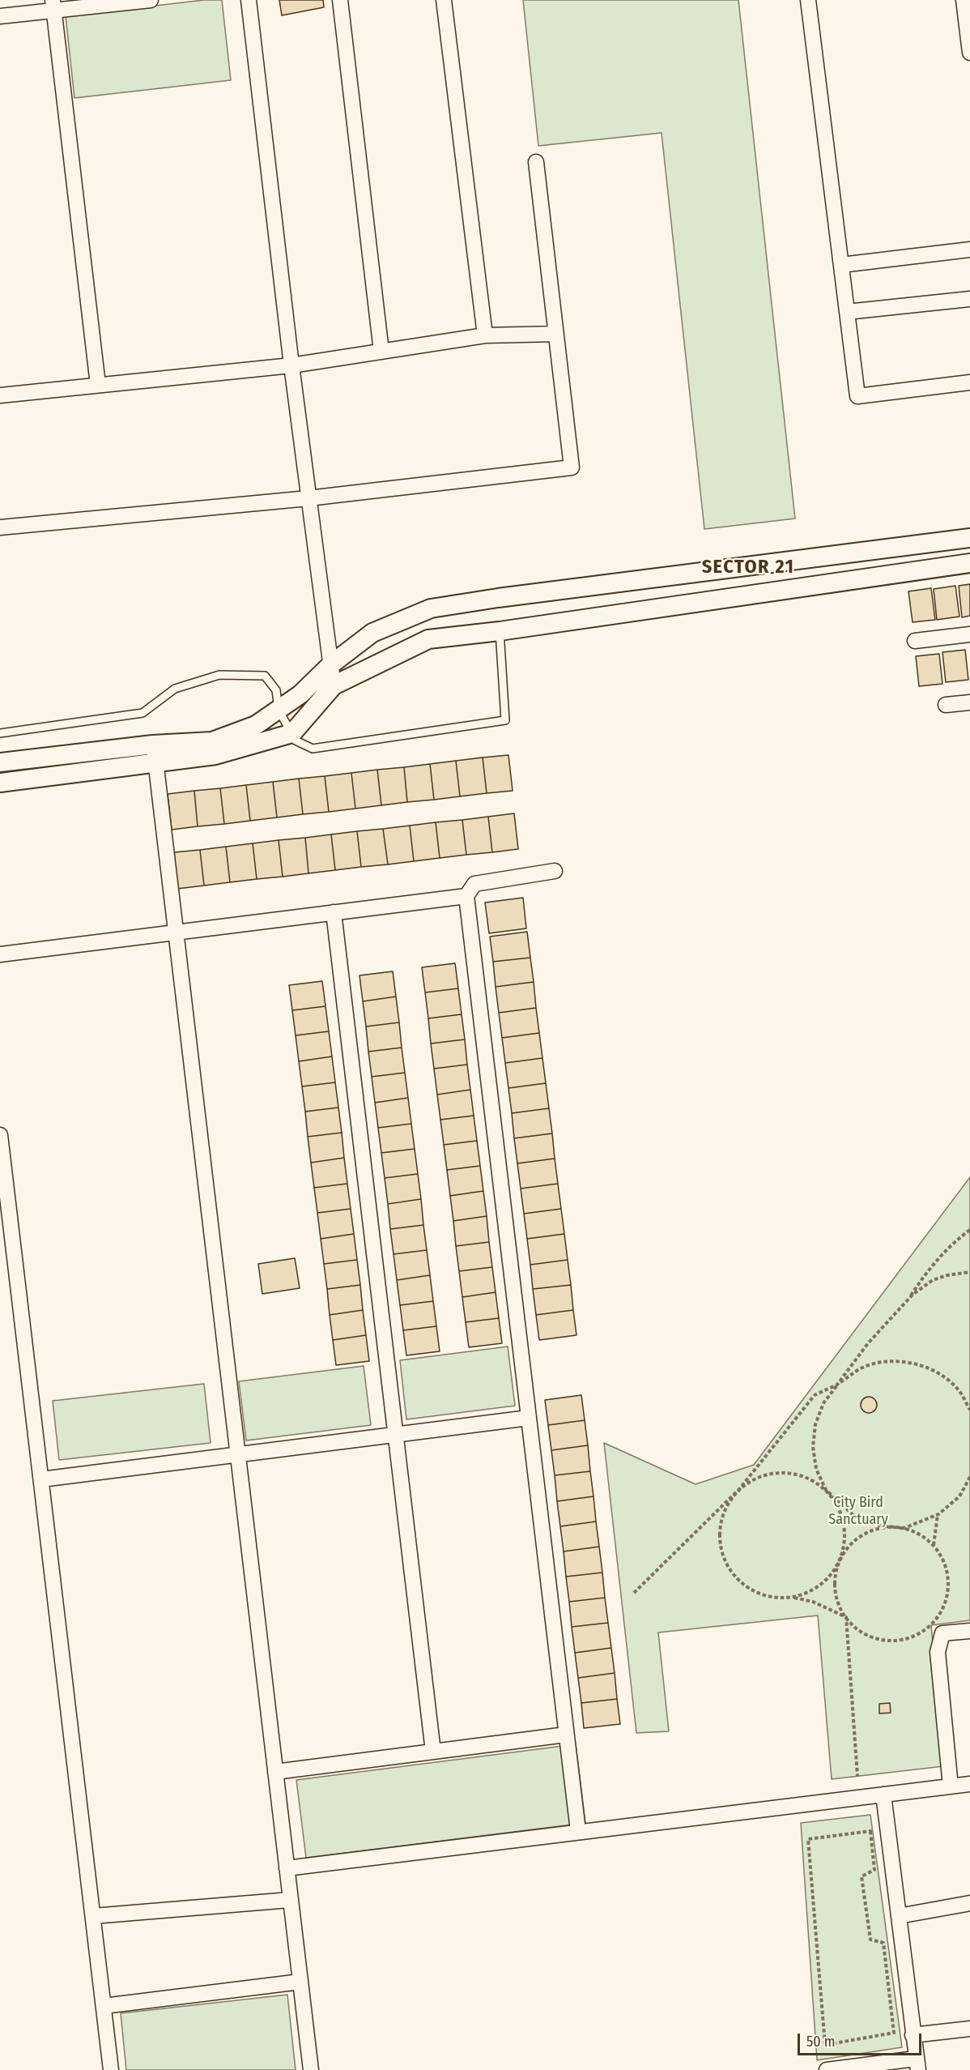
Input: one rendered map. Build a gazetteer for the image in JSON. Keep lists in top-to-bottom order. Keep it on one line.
{"districts":["SECTOR 21"],"parks":["City Bird Sanctuary"],"scale_bar":"50 m"}
